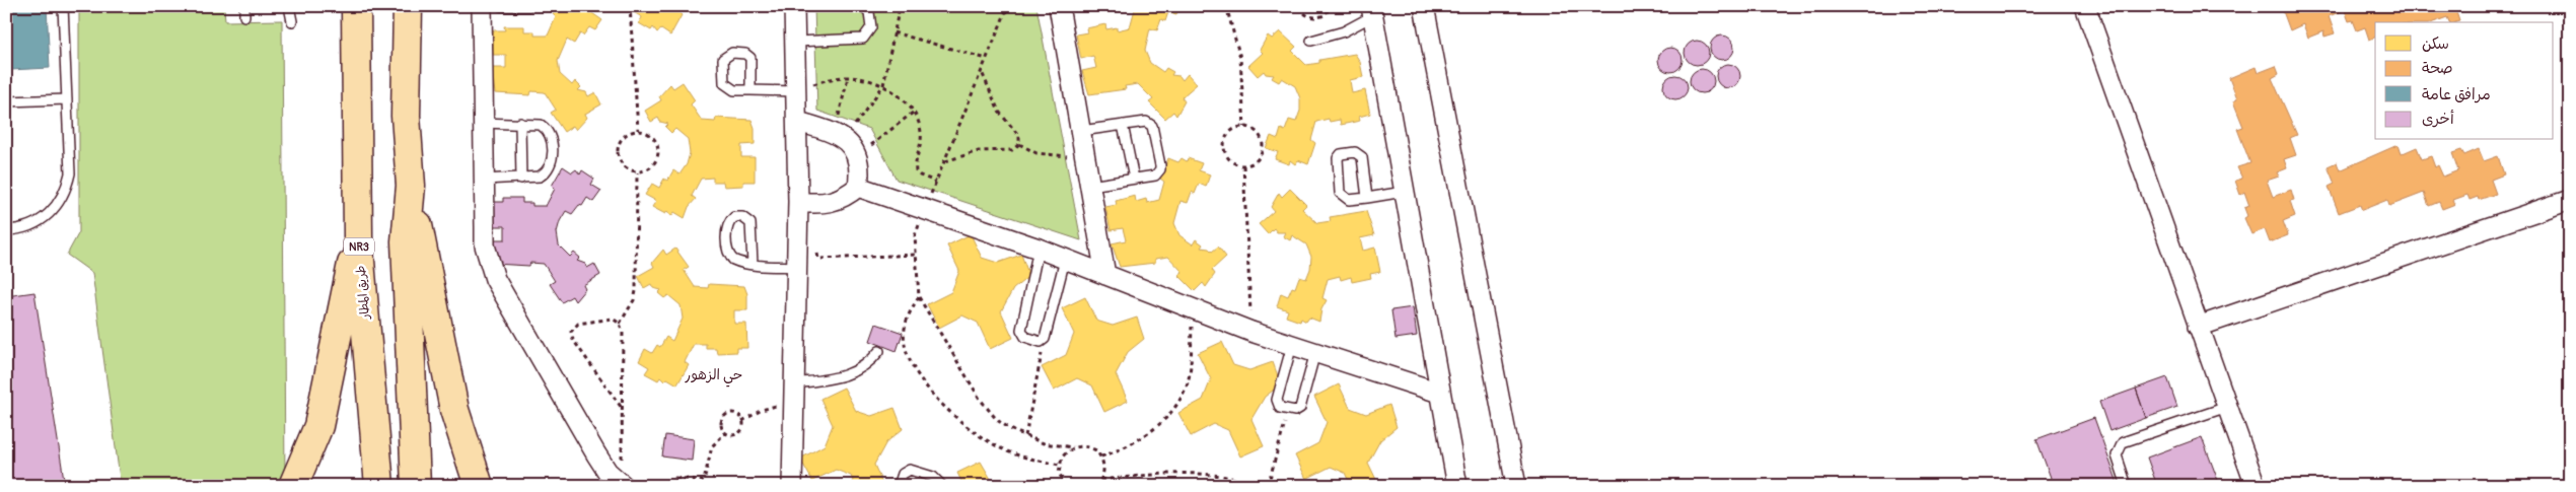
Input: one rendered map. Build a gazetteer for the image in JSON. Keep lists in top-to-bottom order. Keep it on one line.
{"streets":{"highway":["NR3","طريق المطار"]},"districts":["حي الزهور"],"legend":["سكن","صحة","مرافق عامة","أخرى"]}
